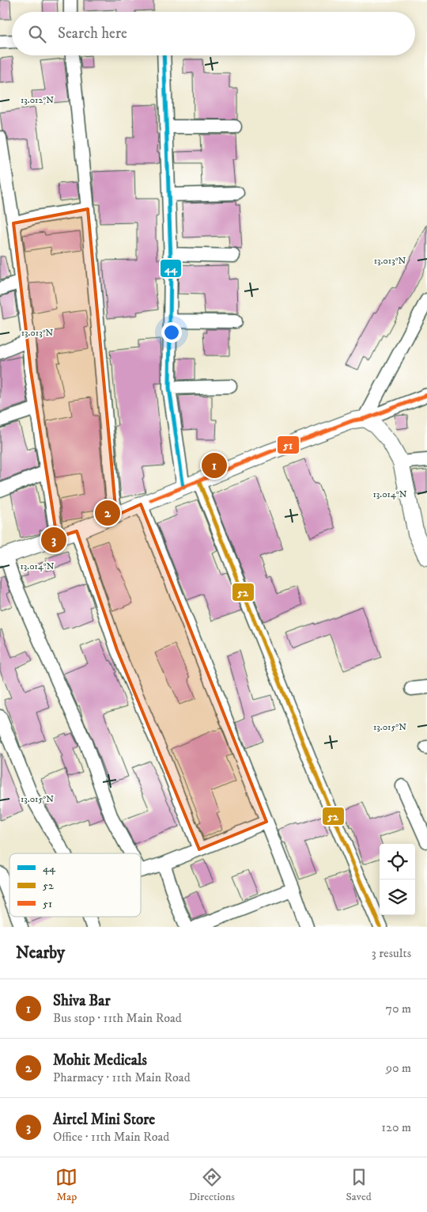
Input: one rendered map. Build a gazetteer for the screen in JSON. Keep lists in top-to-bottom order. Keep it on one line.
{"lines":["transit line 44","transit line 51","transit line 52"],"legend":["44","52","51"],"page":{"search":"Search here","pins":["1","2","3"],"heading":["Nearby","3 results"],"list":[{"mark":"1","name":"Shiva Bar","note":"Bus stop · 11th Main Road","value":"70 m"},{"mark":"2","name":"Mohit Medicals","note":"Pharmacy · 11th Main Road","value":"90 m"},{"mark":"3","name":"Airtel Mini Store","note":"Office · 11th Main Road","value":"120 m"}],"nav":["Map","Directions","Saved"]},"coordinates":["13.012°N","13.013°N","13.014°N","13.015°N"]}
